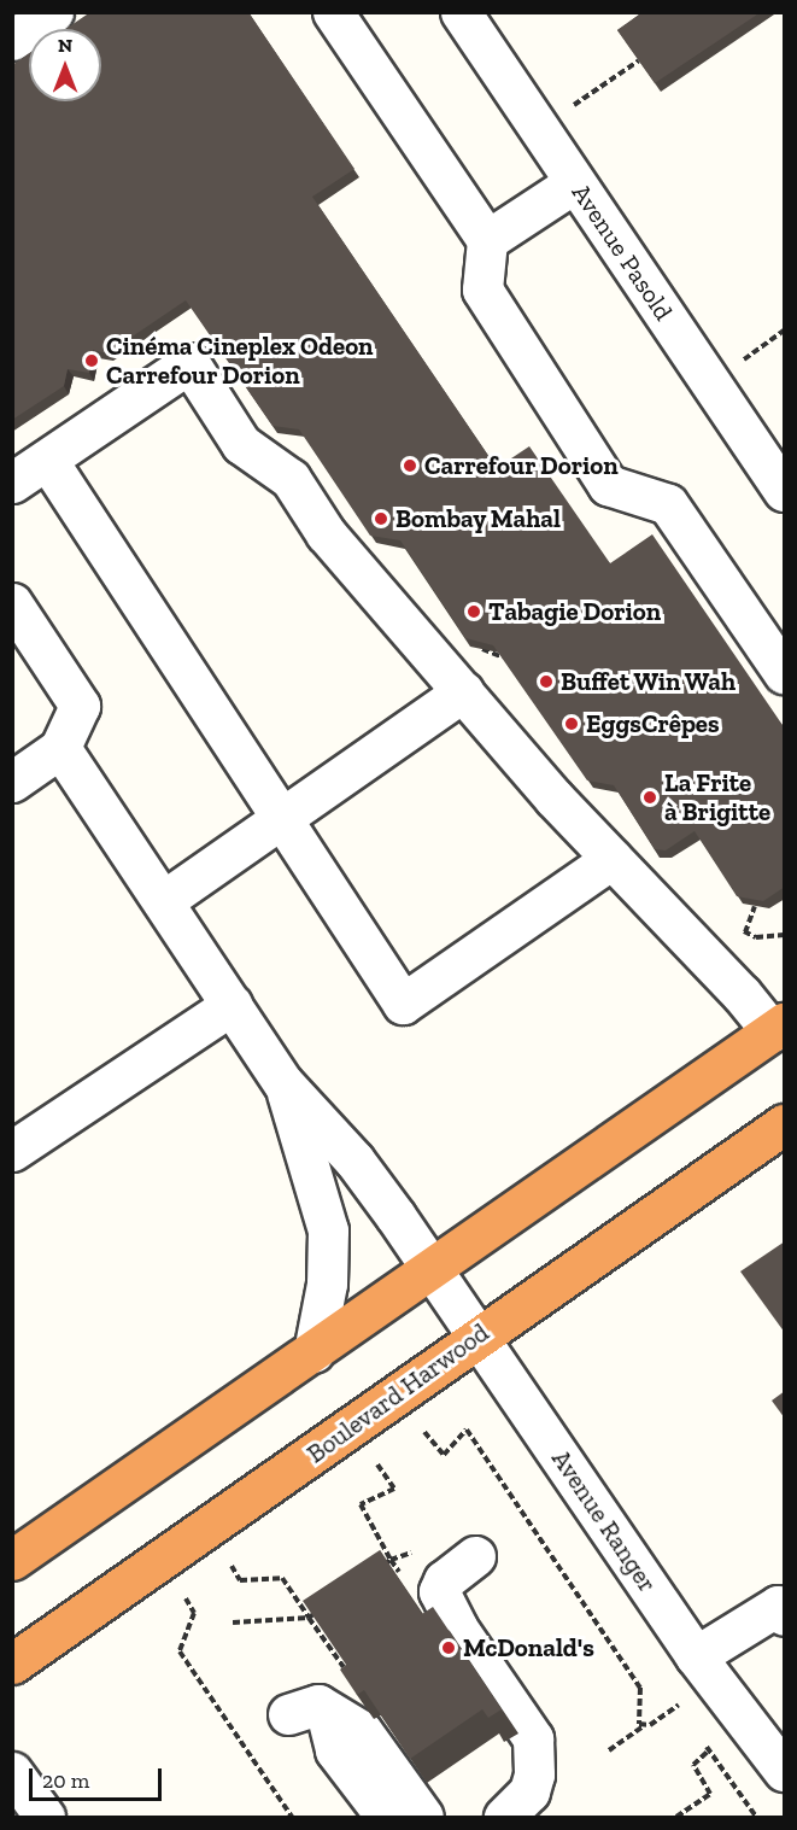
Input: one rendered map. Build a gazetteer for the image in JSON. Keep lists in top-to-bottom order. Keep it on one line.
{"streets":{"highway":["Boulevard Harwood"],"street":["Avenue Pasold","Avenue Ranger"]},"crossings":[["Boulevard Harwood","Avenue Ranger"]],"places":["Cinéma Cineplex Odeon Carrefour Dorion","Carrefour Dorion","Bombay Mahal","Tabagie Dorion","Buffet Win Wah","EggsCrêpes","La Frite à Brigitte","McDonald's"],"scale_bar":"20 m","north":"top"}
